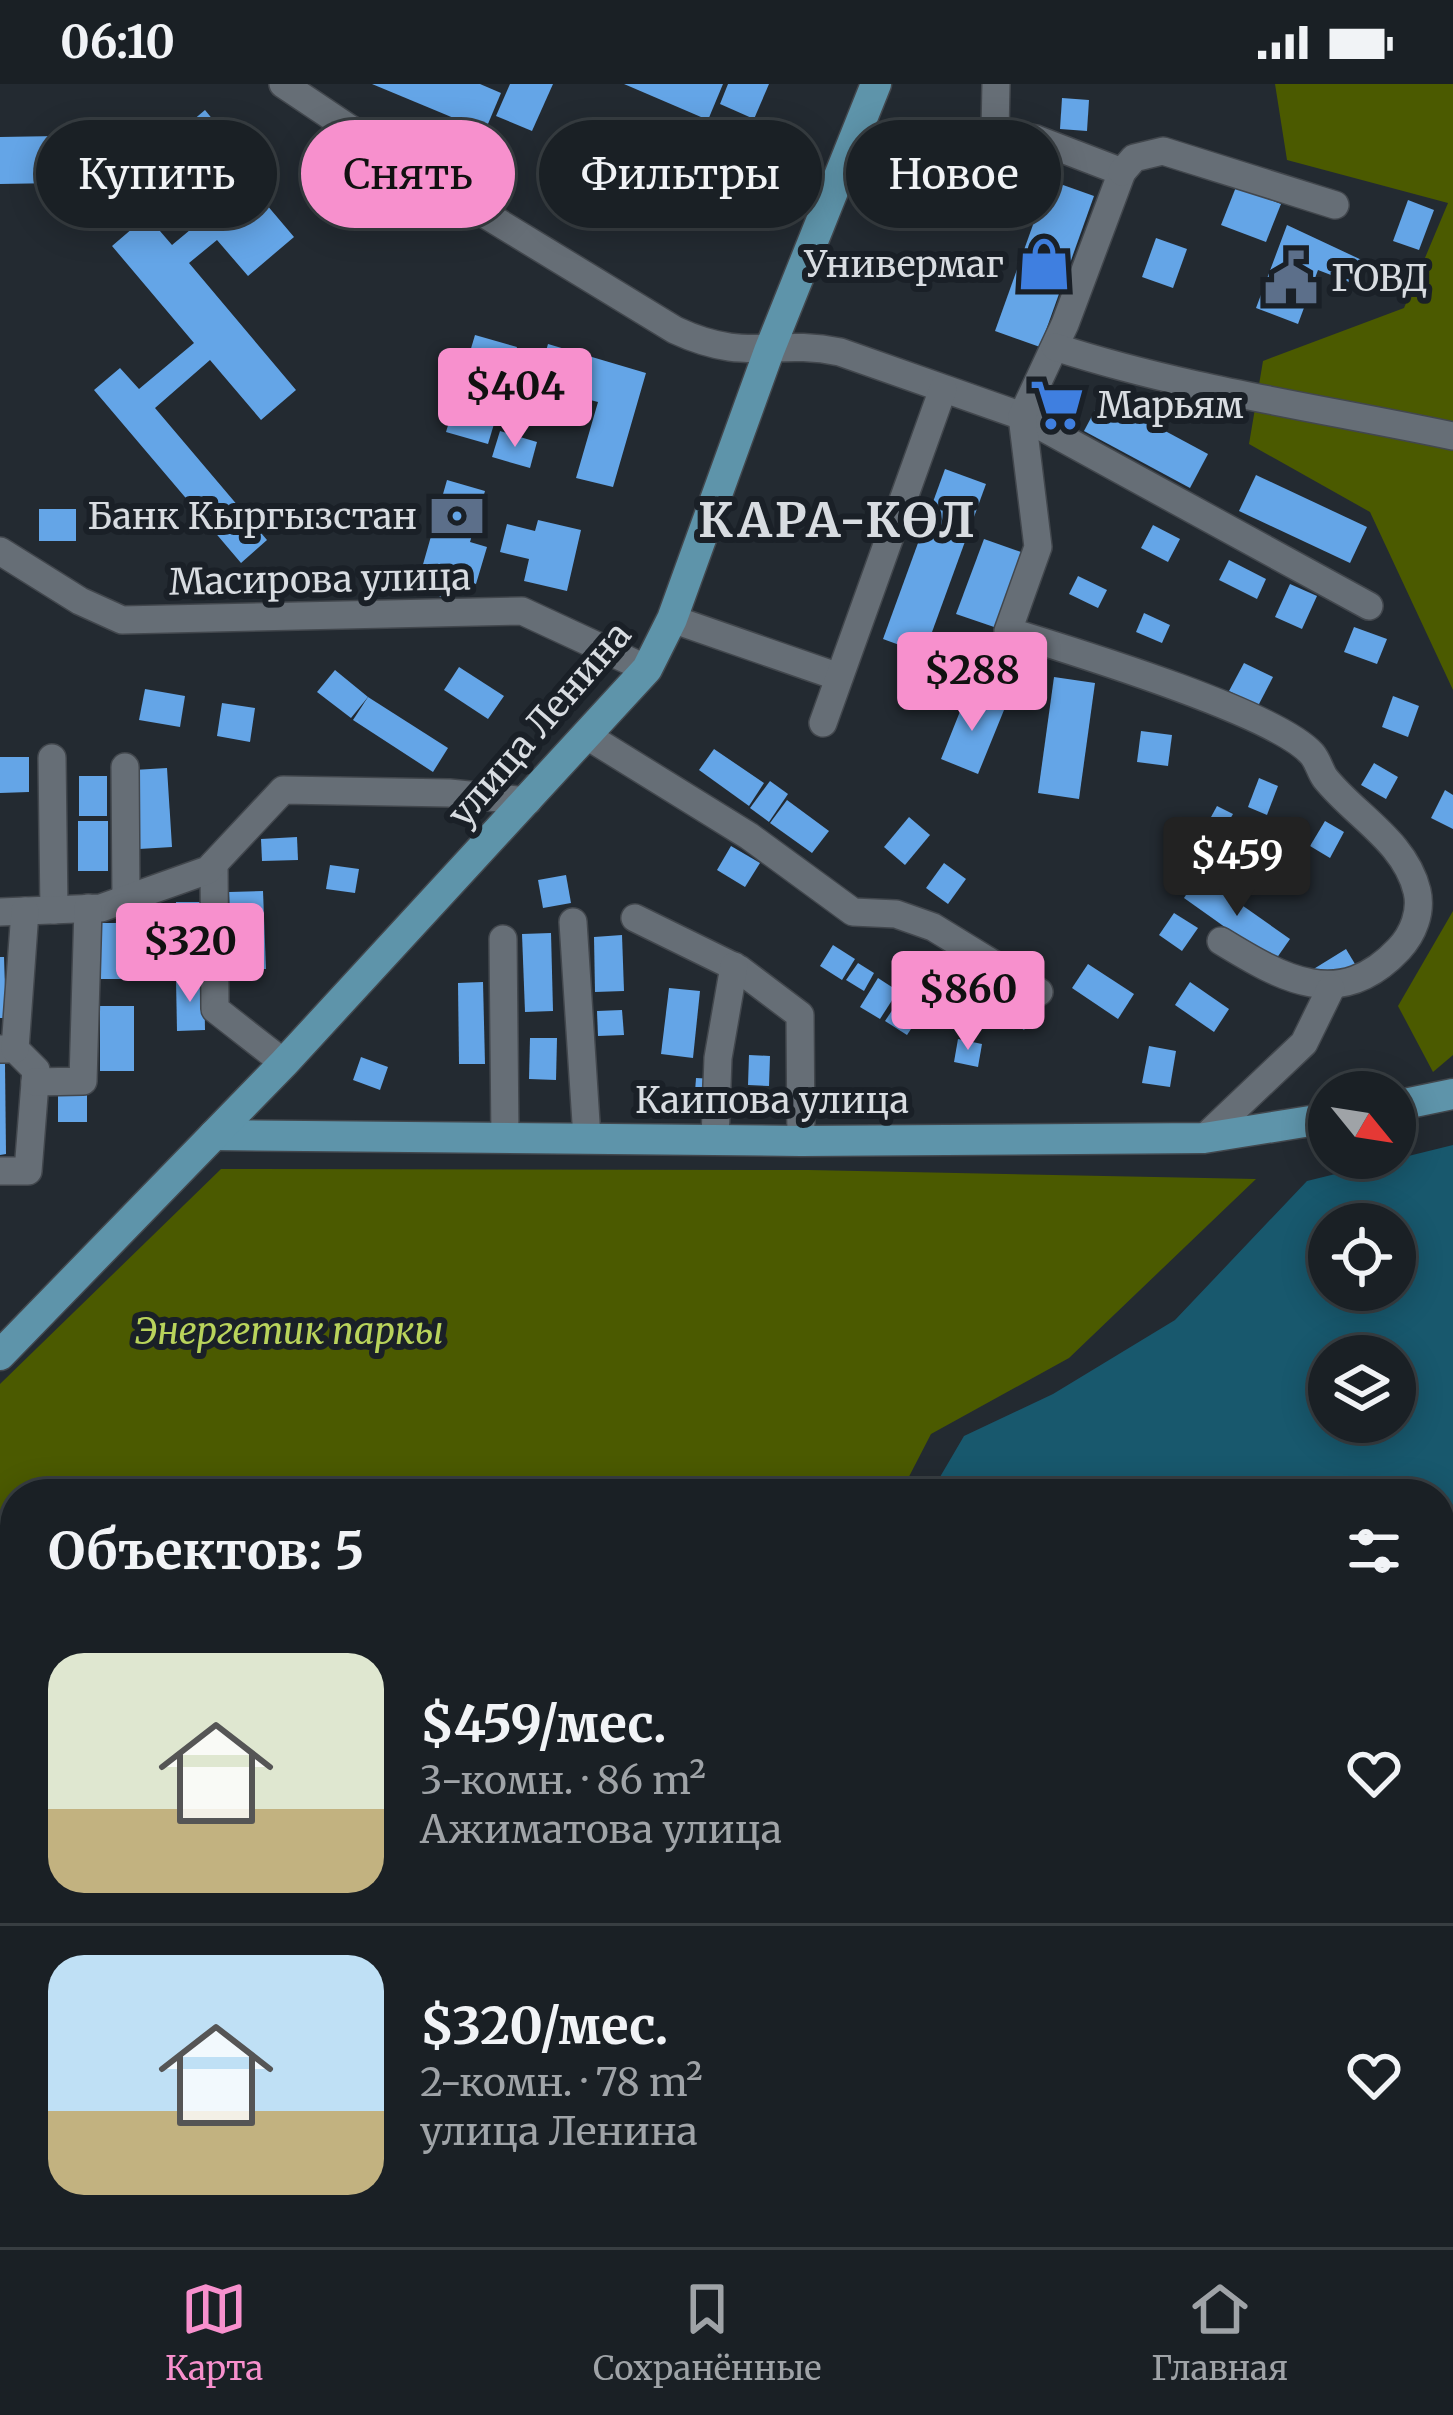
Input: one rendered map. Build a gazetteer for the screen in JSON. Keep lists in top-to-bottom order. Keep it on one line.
{"streets":{"main road":["улица Ленина","Каипова улица"],"street":["Масирова улица"]},"crossings":[["Масирова улица","улица Ленина"],["улица Ленина","Каипова улица"]],"districts":["КАРА-КӨЛ"],"parks":["Энергетик паркы"],"places":{"shop":["Универмаг"],"public building":["ГОВД"],"supermarket":["Марьям"],"bank":["Банк Кыргызстан"]},"north":"bottom right","page":{"status":"06:10","chip":["Купить","Снять","Фильтры","Новое"],"price":["$404","$288","$459","$320","$860"],"heading":"Объектов: 5","list":[{"name":"$459/мес.","note":"3-комн. · 86 m² · Ажиматова улица"},{"name":"$320/мес.","note":"2-комн. · 78 m² · улица Ленина"}],"tabs":["Карта","Сохранённые","Главная"]}}
